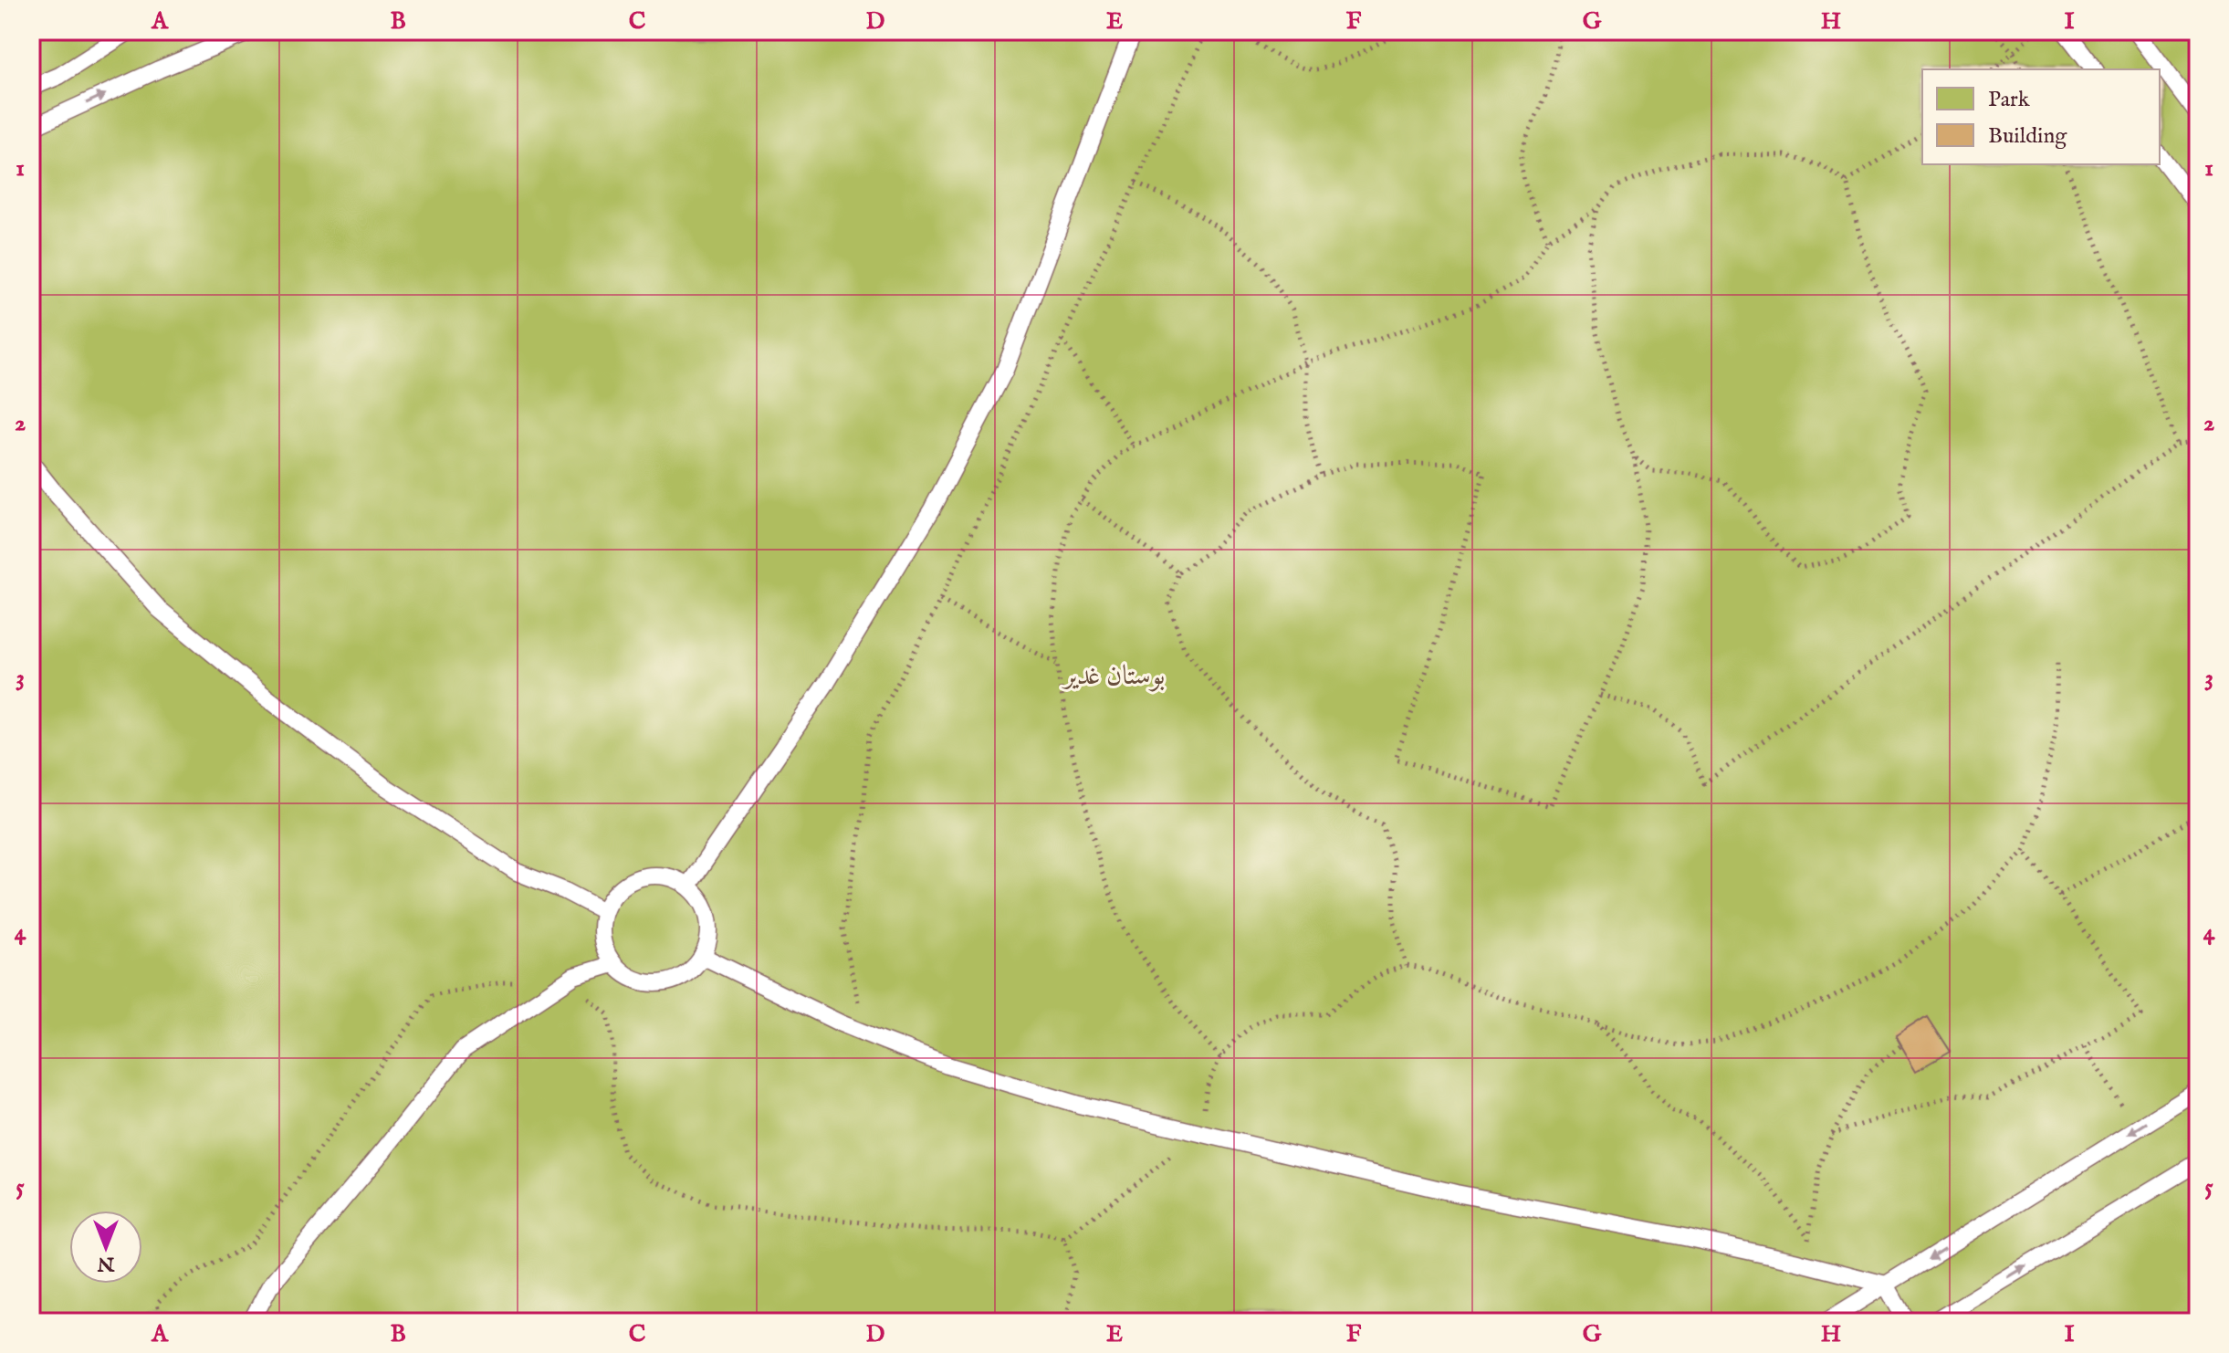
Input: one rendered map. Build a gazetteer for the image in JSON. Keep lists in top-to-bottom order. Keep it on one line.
{"parks":["بوستان غدیر"],"legend":["Park","Building"],"north":"bottom","grid":{"columns":["A","B","C","D","E","F","G","H","I"],"rows":["1","2","3","4","5"]}}
